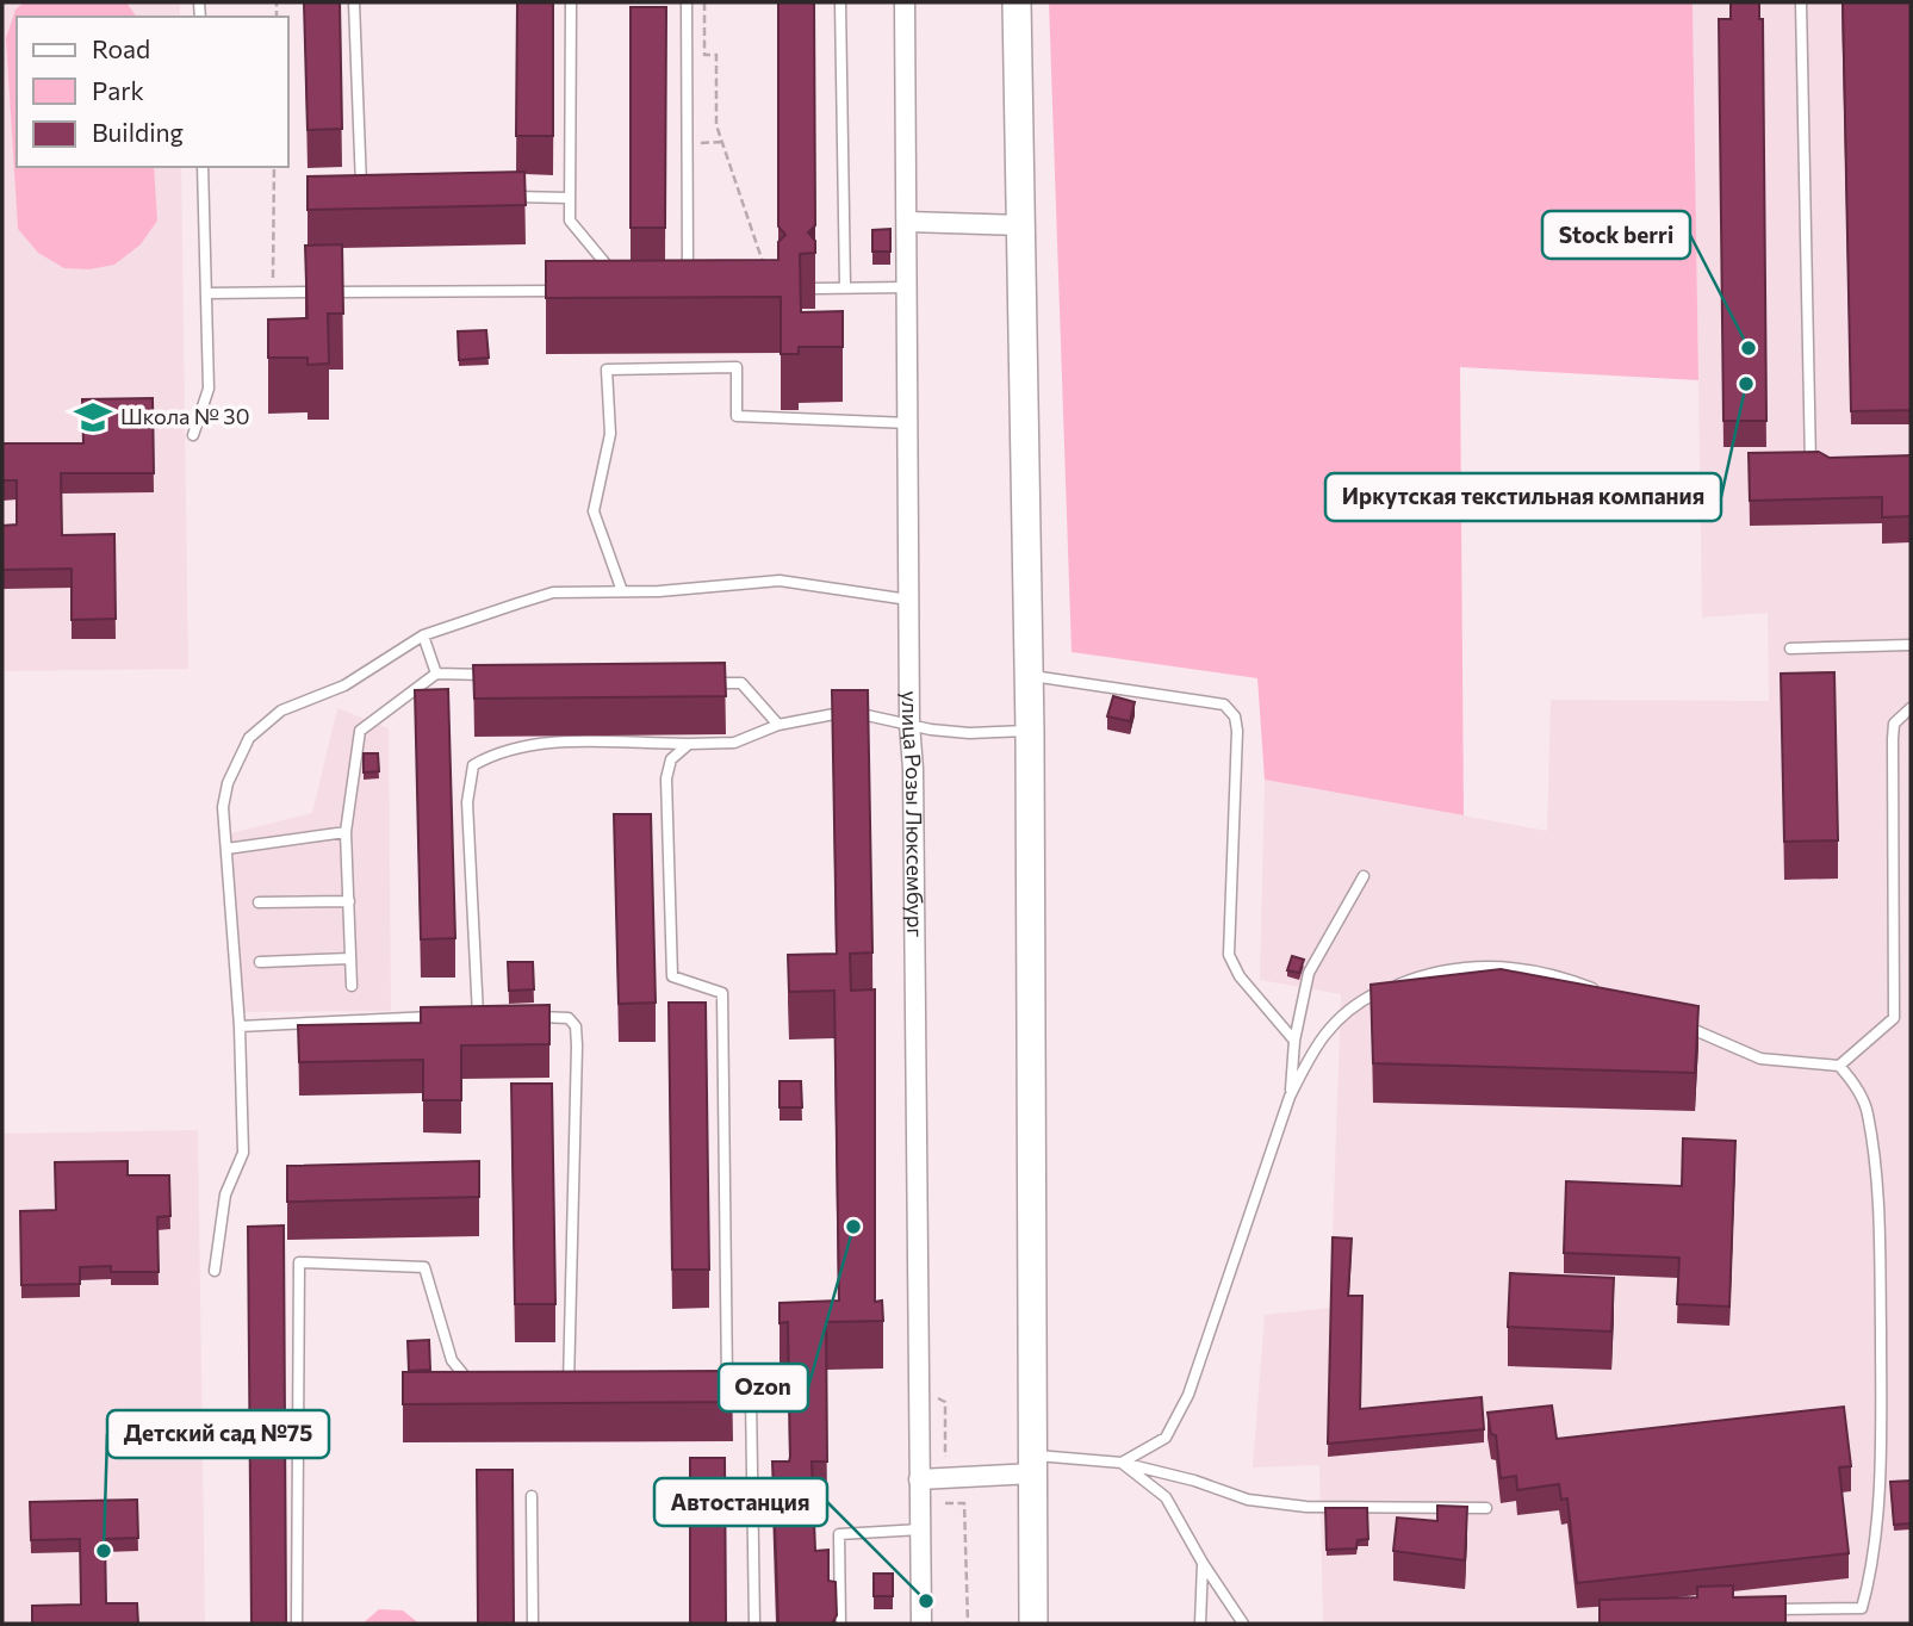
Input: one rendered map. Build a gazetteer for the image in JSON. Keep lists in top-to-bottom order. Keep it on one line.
{"streets":{"street":["улица Розы Люксембург"]},"places":{"other":["Stock berri","Иркутская текстильная компания","Ozon","Детский сад №75","Автостанция"],"school or university":["Школа № 30"]},"legend":["Road","Park","Building"]}
